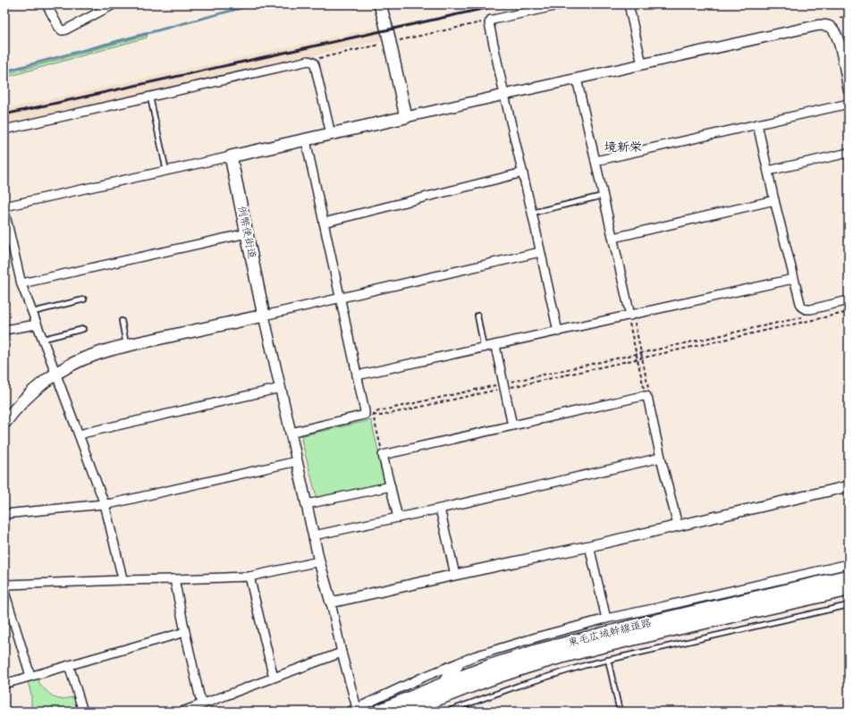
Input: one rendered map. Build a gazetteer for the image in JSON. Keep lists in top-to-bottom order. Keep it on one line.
{"streets":{"highway":["東毛広域幹線道路"],"main road":["例幣使街道"]},"districts":["境新栄"]}
